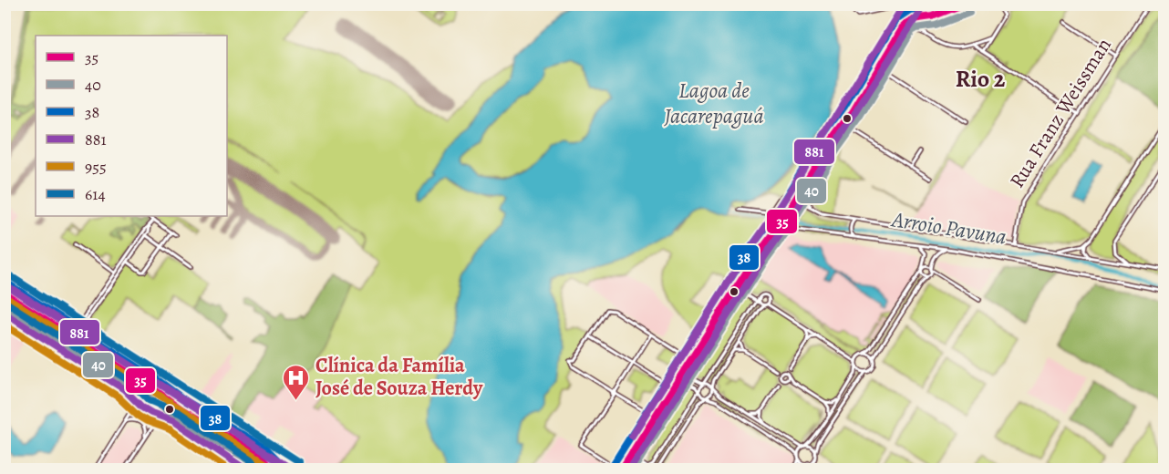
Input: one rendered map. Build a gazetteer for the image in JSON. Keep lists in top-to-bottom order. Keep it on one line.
{"streets":{"street":["Rua Franz Weissman"]},"districts":["Rio 2"],"water":["Lagoa de Jacarepaguá","Arroio Pavuna"],"places":{"hospital":["Clínica da Família José de Souza Herdy"]},"lines":["transit line 35","transit line 38","transit line 881","transit line 40","transit line 614","transit line 955"],"legend":["35","40","38","881","955","614"]}
